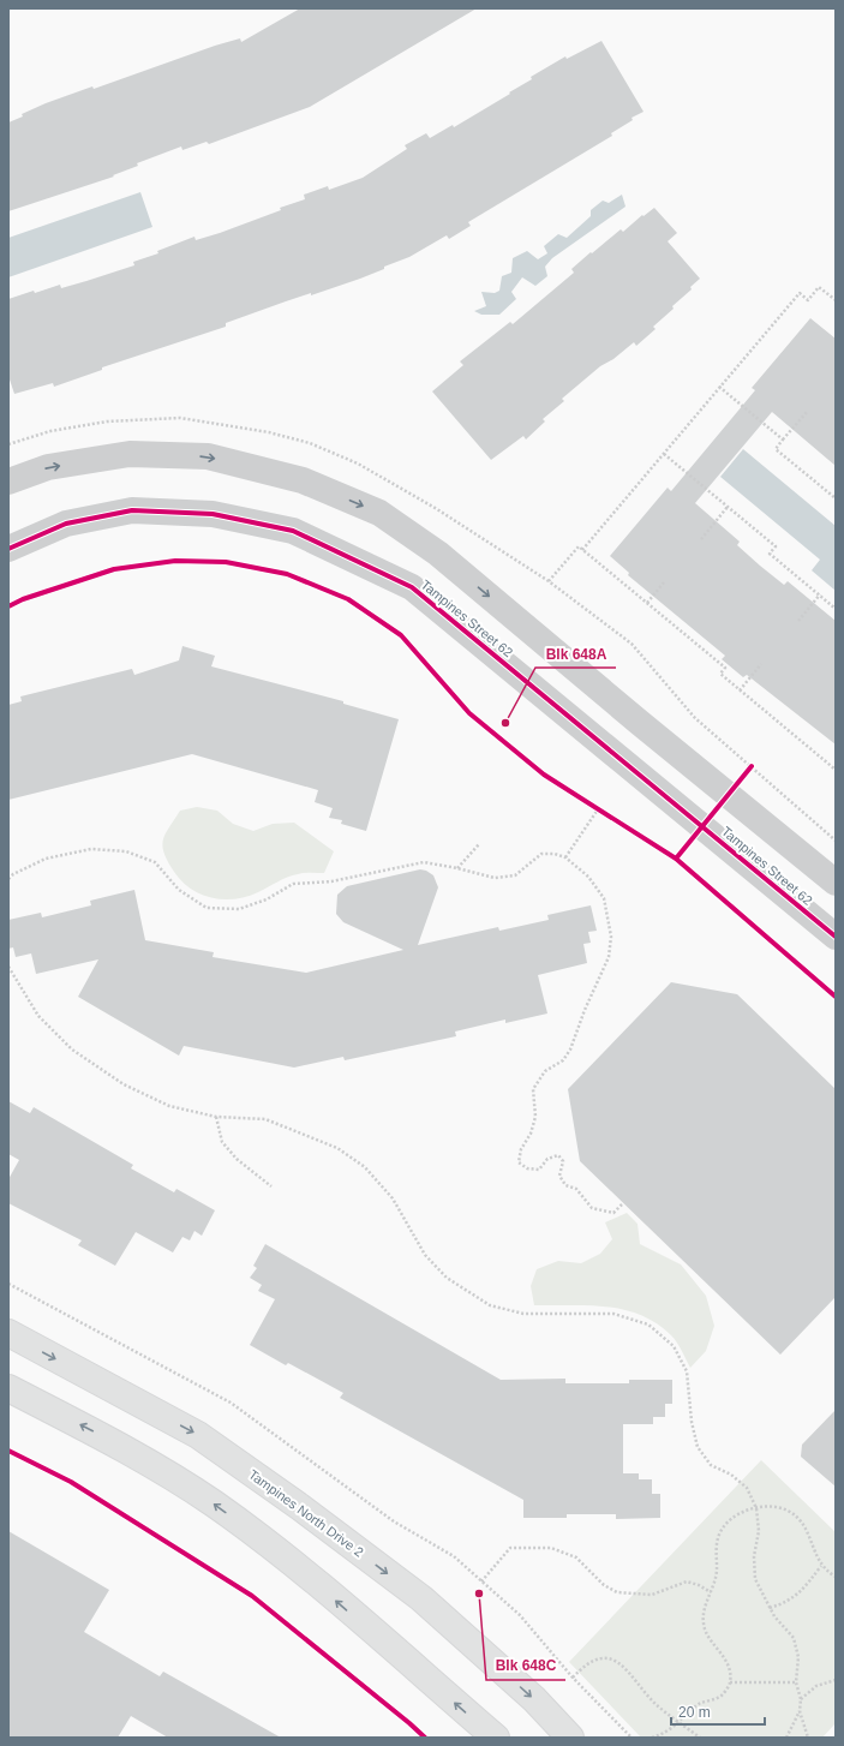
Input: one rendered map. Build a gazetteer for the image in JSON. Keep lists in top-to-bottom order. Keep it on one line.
{"streets":{"street":["Tampines Street 62","Tampines North Drive 2"]},"places":["Blk 648A","Blk 648C"],"scale_bar":"20 m"}
